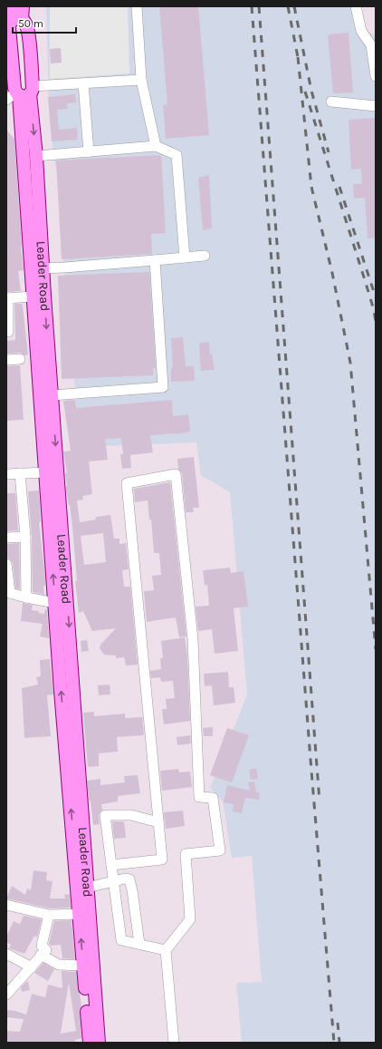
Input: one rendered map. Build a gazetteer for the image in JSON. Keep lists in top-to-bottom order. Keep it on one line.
{"streets":{"main road":["Leader Road"]},"scale_bar":"50 m"}
